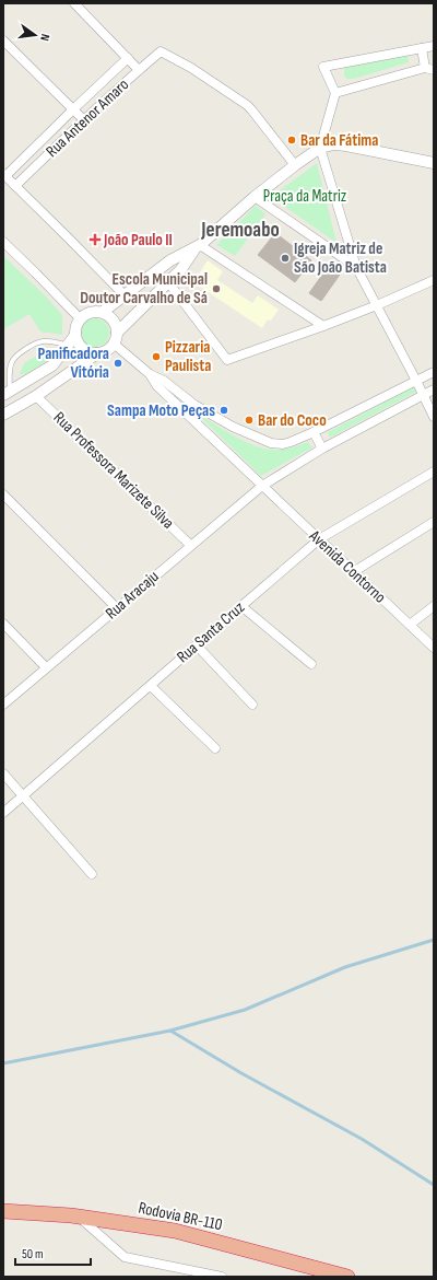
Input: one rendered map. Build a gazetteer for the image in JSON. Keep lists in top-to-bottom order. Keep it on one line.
{"streets":{"highway":["Rodovia BR-110"],"street":["Rua Antenor Amaro","Rua Professora Marizete Silva","Avenida Contorno","Rua Aracaju","Rua Santa Cruz"]},"crossings":[["Rua Professora Marizete Silva","Rua Aracaju"],["Avenida Contorno","Rua Aracaju"],["Avenida Contorno","Rua Santa Cruz"]],"districts":["Jeremoabo"],"parks":["Praça da Matriz"],"places":{"other":["Bar da Fátima","Igreja Matriz de São João Batista","Escola Municipal Doutor Carvalho de Sá","Pizzaria Paulista","Panificadora Vitória","Sampa Moto Peças","Bar do Coco"],"health":["João Paulo II"]},"scale_bar":"50 m","north":"right"}
